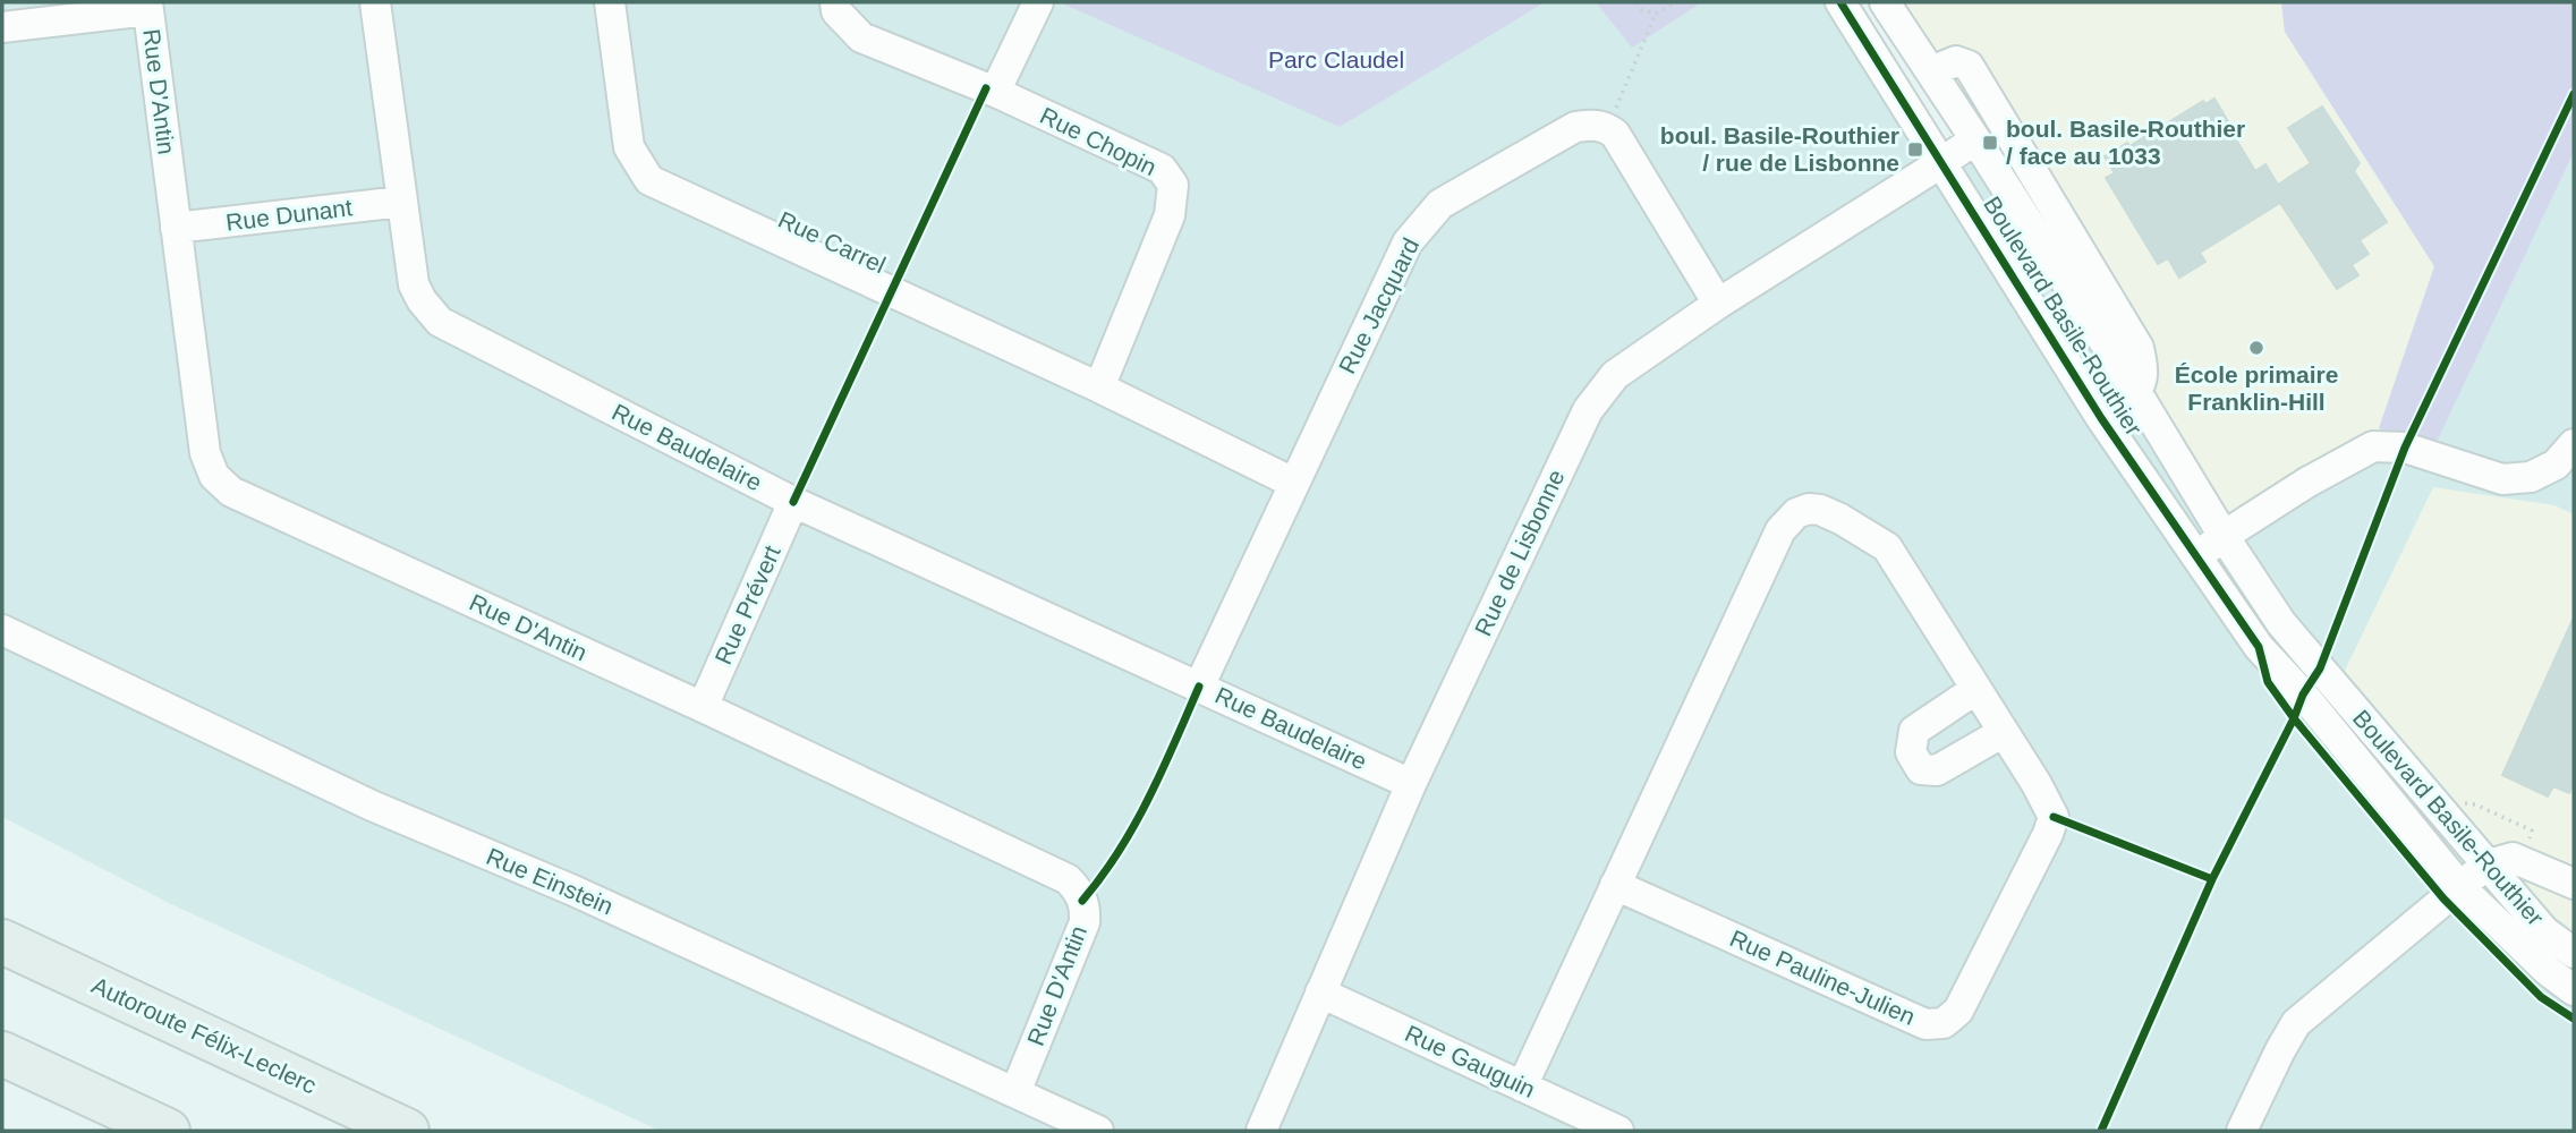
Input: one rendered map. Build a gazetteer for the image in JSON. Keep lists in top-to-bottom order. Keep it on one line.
{"streets":{"highway":["Autoroute Félix-Leclerc"],"street":["Rue D'Antin","Rue Chopin","Rue Dunant","Rue Carrel","Rue Jacquard","Boulevard Basile-Routhier","Rue Baudelaire","Rue de Lisbonne","Rue Prévert","Rue Einstein","Rue Pauline-Julien","Rue Gauguin"]},"crossings":[["Rue D'Antin","Rue Dunant"],["Rue D'Antin","Rue Prévert"],["Rue D'Antin","Rue Einstein"],["Rue Chopin","Rue Carrel"],["Rue Dunant","Rue Baudelaire"],["Rue Carrel","Rue Jacquard"],["Rue Jacquard","Rue Baudelaire"],["Boulevard Basile-Routhier","Rue de Lisbonne"],["Rue Baudelaire","Rue de Lisbonne"],["Rue Baudelaire","Rue Prévert"],["Rue de Lisbonne","Rue Gauguin"],["Rue Pauline-Julien","Rue Gauguin"]],"parks":["Parc Claudel"],"places":{"transit":["boul. Basile-Routhier / face au 1033","boul. Basile-Routhier / rue de Lisbonne"],"other":["École primaire Franklin-Hill"]}}
